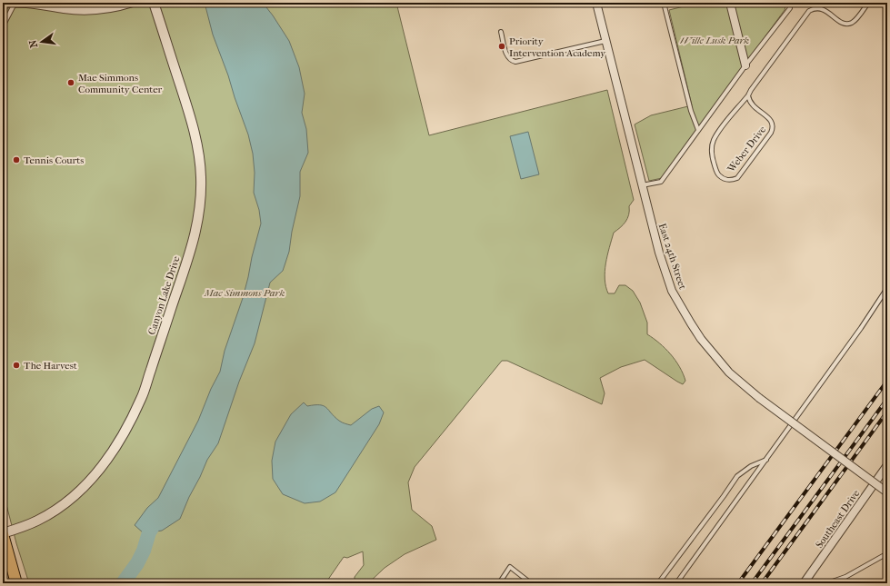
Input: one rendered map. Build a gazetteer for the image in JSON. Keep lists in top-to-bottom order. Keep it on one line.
{"streets":{"street":["East 24th Street","Canyon Lake Drive","Southeast Drive"],"lane":["Weber Drive"]},"parks":["Wille Lusk Park","Mae Simmons Park"],"places":["Priority Intervention Academy","Mae Simmons Community Center","Tennis Courts","The Harvest"],"north":"left"}
